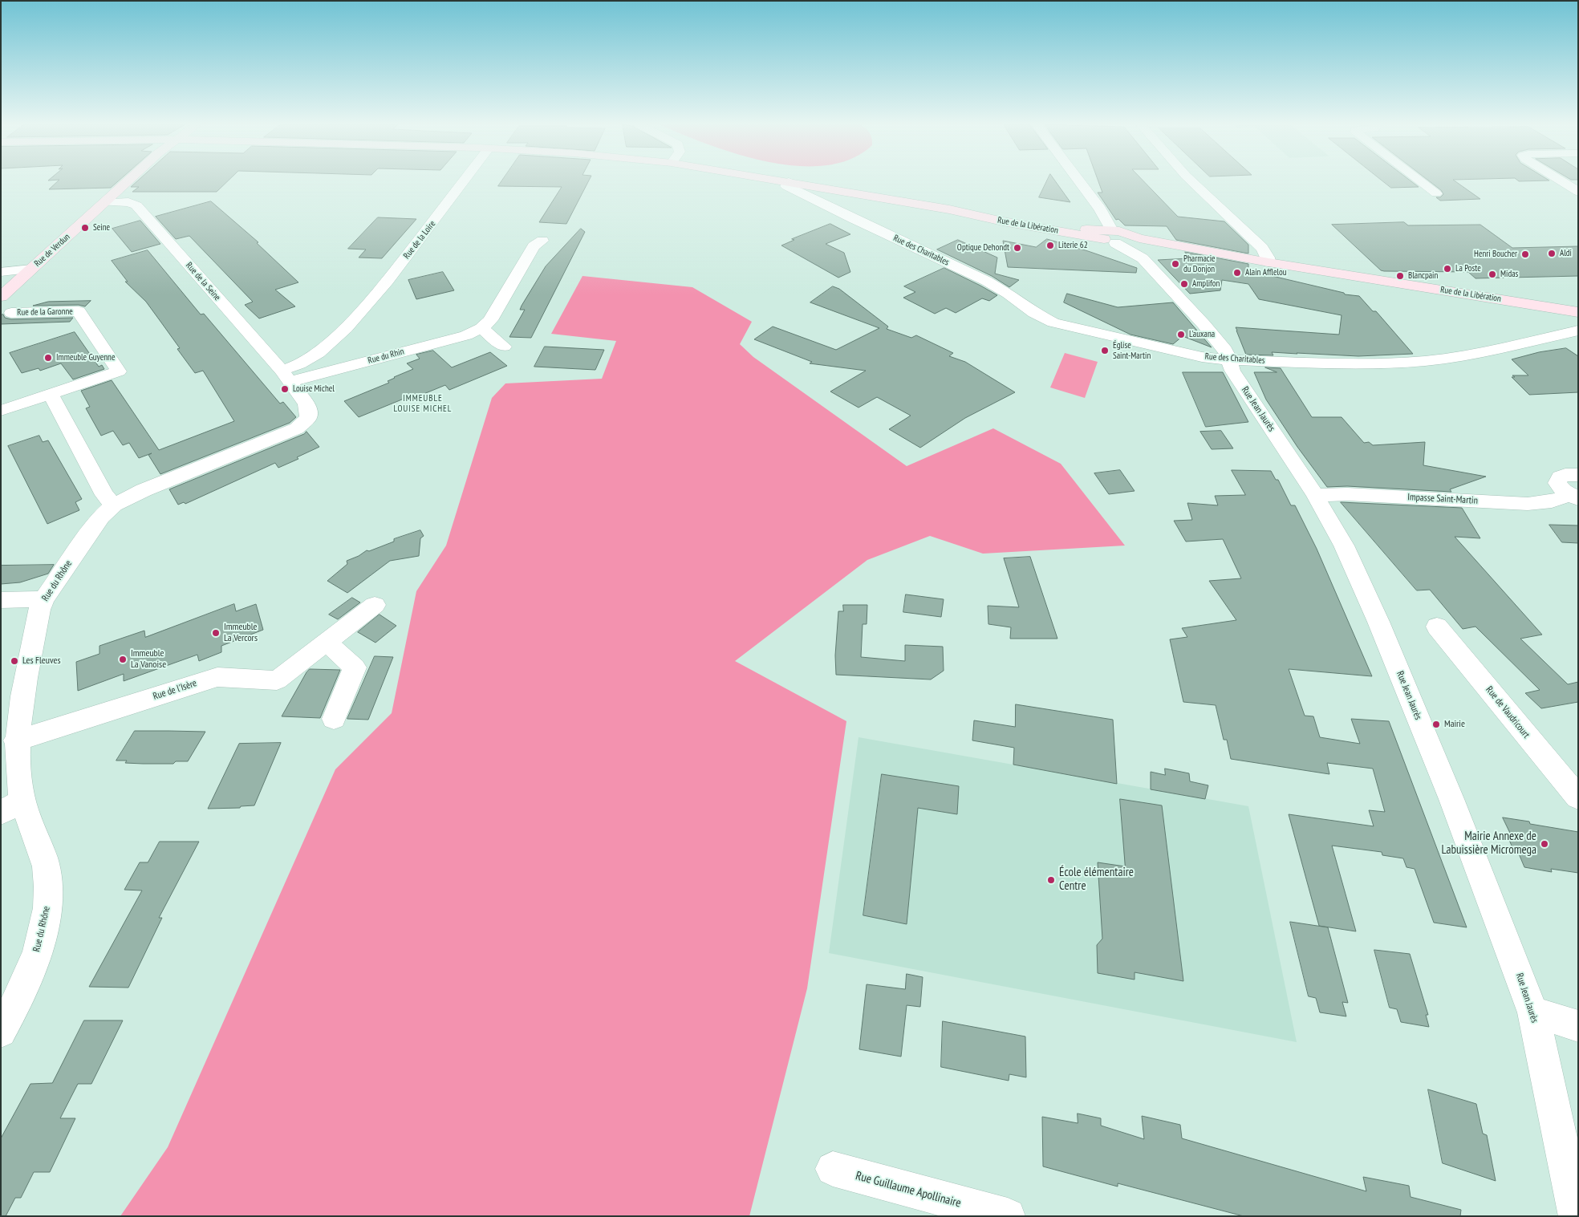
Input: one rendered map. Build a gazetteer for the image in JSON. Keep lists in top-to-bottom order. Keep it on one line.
{"streets":{"main road":["Rue de la Libération","Rue de Verdun"],"street":["Rue de la Loire","Rue des Charitables","Rue de la Seine","Rue de la Garonne","Rue du Rhin","Rue Jean Jaurès","Impasse Saint-Martin","Rue du Rhône","Rue de l'Isère","Rue de Vaudricourt","Rue Guillaume Apollinaire"]},"crossings":[["Rue de la Libération","Rue des Charitables"],["Rue de la Libération","Rue Jean Jaurès"],["Rue de la Loire","Rue de la Seine"],["Rue de la Loire","Rue du Rhin"],["Rue de la Loire","Rue du Rhône"],["Rue de Verdun","Rue de la Seine"],["Rue des Charitables","Rue Jean Jaurès"],["Rue de la Seine","Rue du Rhin"],["Rue de la Seine","Rue du Rhône"],["Rue du Rhin","Rue du Rhône"],["Rue Jean Jaurès","Impasse Saint-Martin"],["Rue du Rhône","Rue de l'Isère"]],"districts":["IMMEUBLE LOUISE MICHEL"],"places":["Seine","Literie 62","Optique Dehondt","Aldi","Henri Boucher","Pharmacie du Donjon","La Poste","Alain Afflelou","Midas","Blancpain","Amplifon","L'auxana","Église Saint-Martin","Immeuble Guyenne","Louise Michel","Immeuble La Vercors","Immeuble La Vanoise","Les Fleuves","Mairie","Mairie Annexe de Labuissière Micromega","École élémentaire Centre"]}
